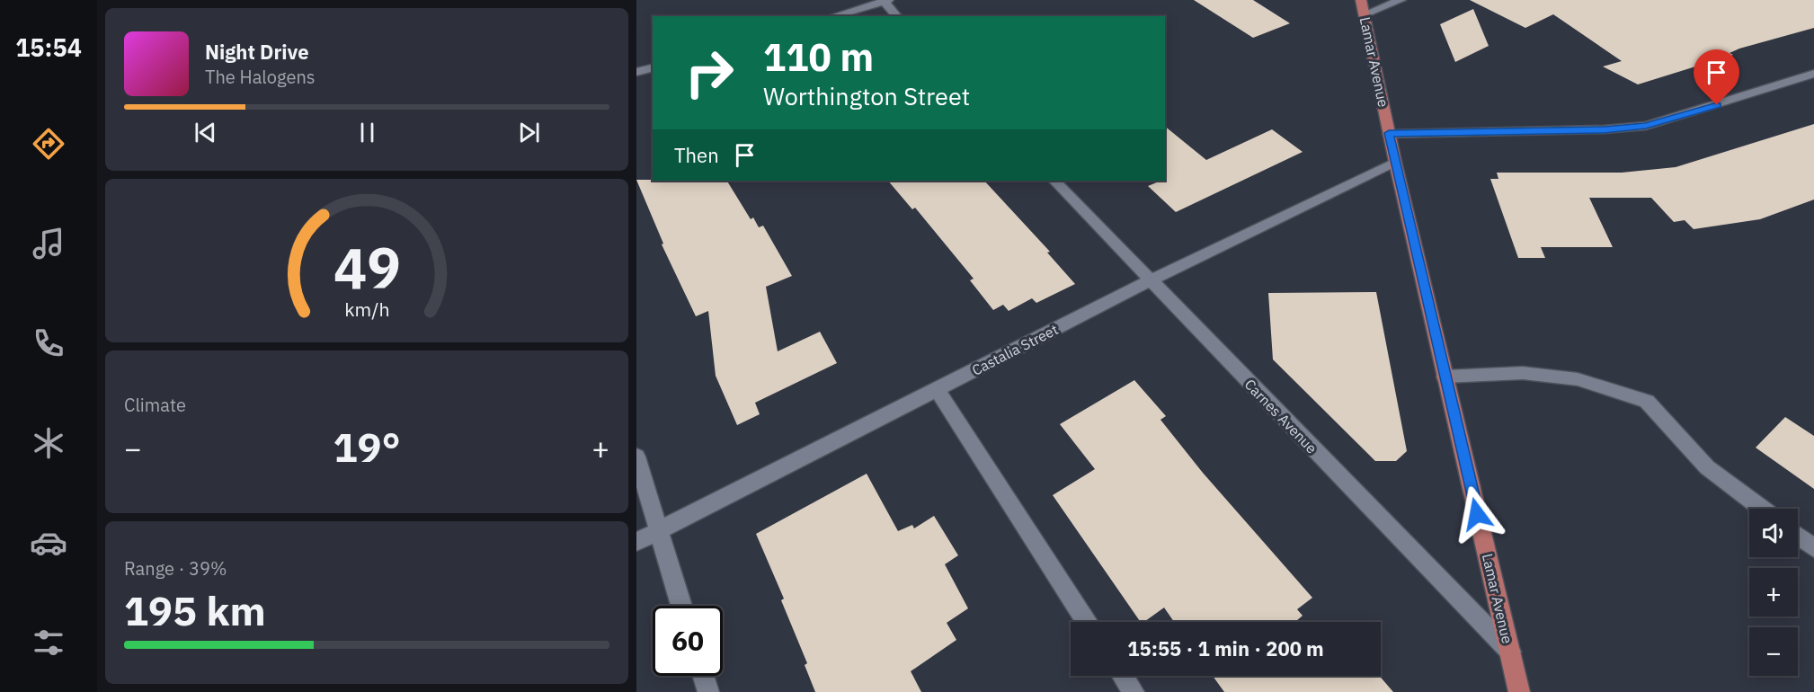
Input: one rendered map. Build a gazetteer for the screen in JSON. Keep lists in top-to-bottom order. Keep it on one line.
{"streets":{"main road":["Lamar Avenue"],"street":["Castalia Street","Carnes Avenue"]},"crossings":[["Lamar Avenue","Castalia Street"],["Lamar Avenue","Carnes Avenue"],["Castalia Street","Carnes Avenue"]],"page":{"tabs":"15:54","turn":["110 m","Worthington Street"],"song":["Night Drive","The Halogens"],"then":"Then","tile":["Climate",["Range · 39%","195 km"]],"heat":["−","19°","+"],"map_buttons":["+","−"],"limit":"60","trip":"15:55 · 1 min · 200 m","gauge":["49","km/h"]}}
